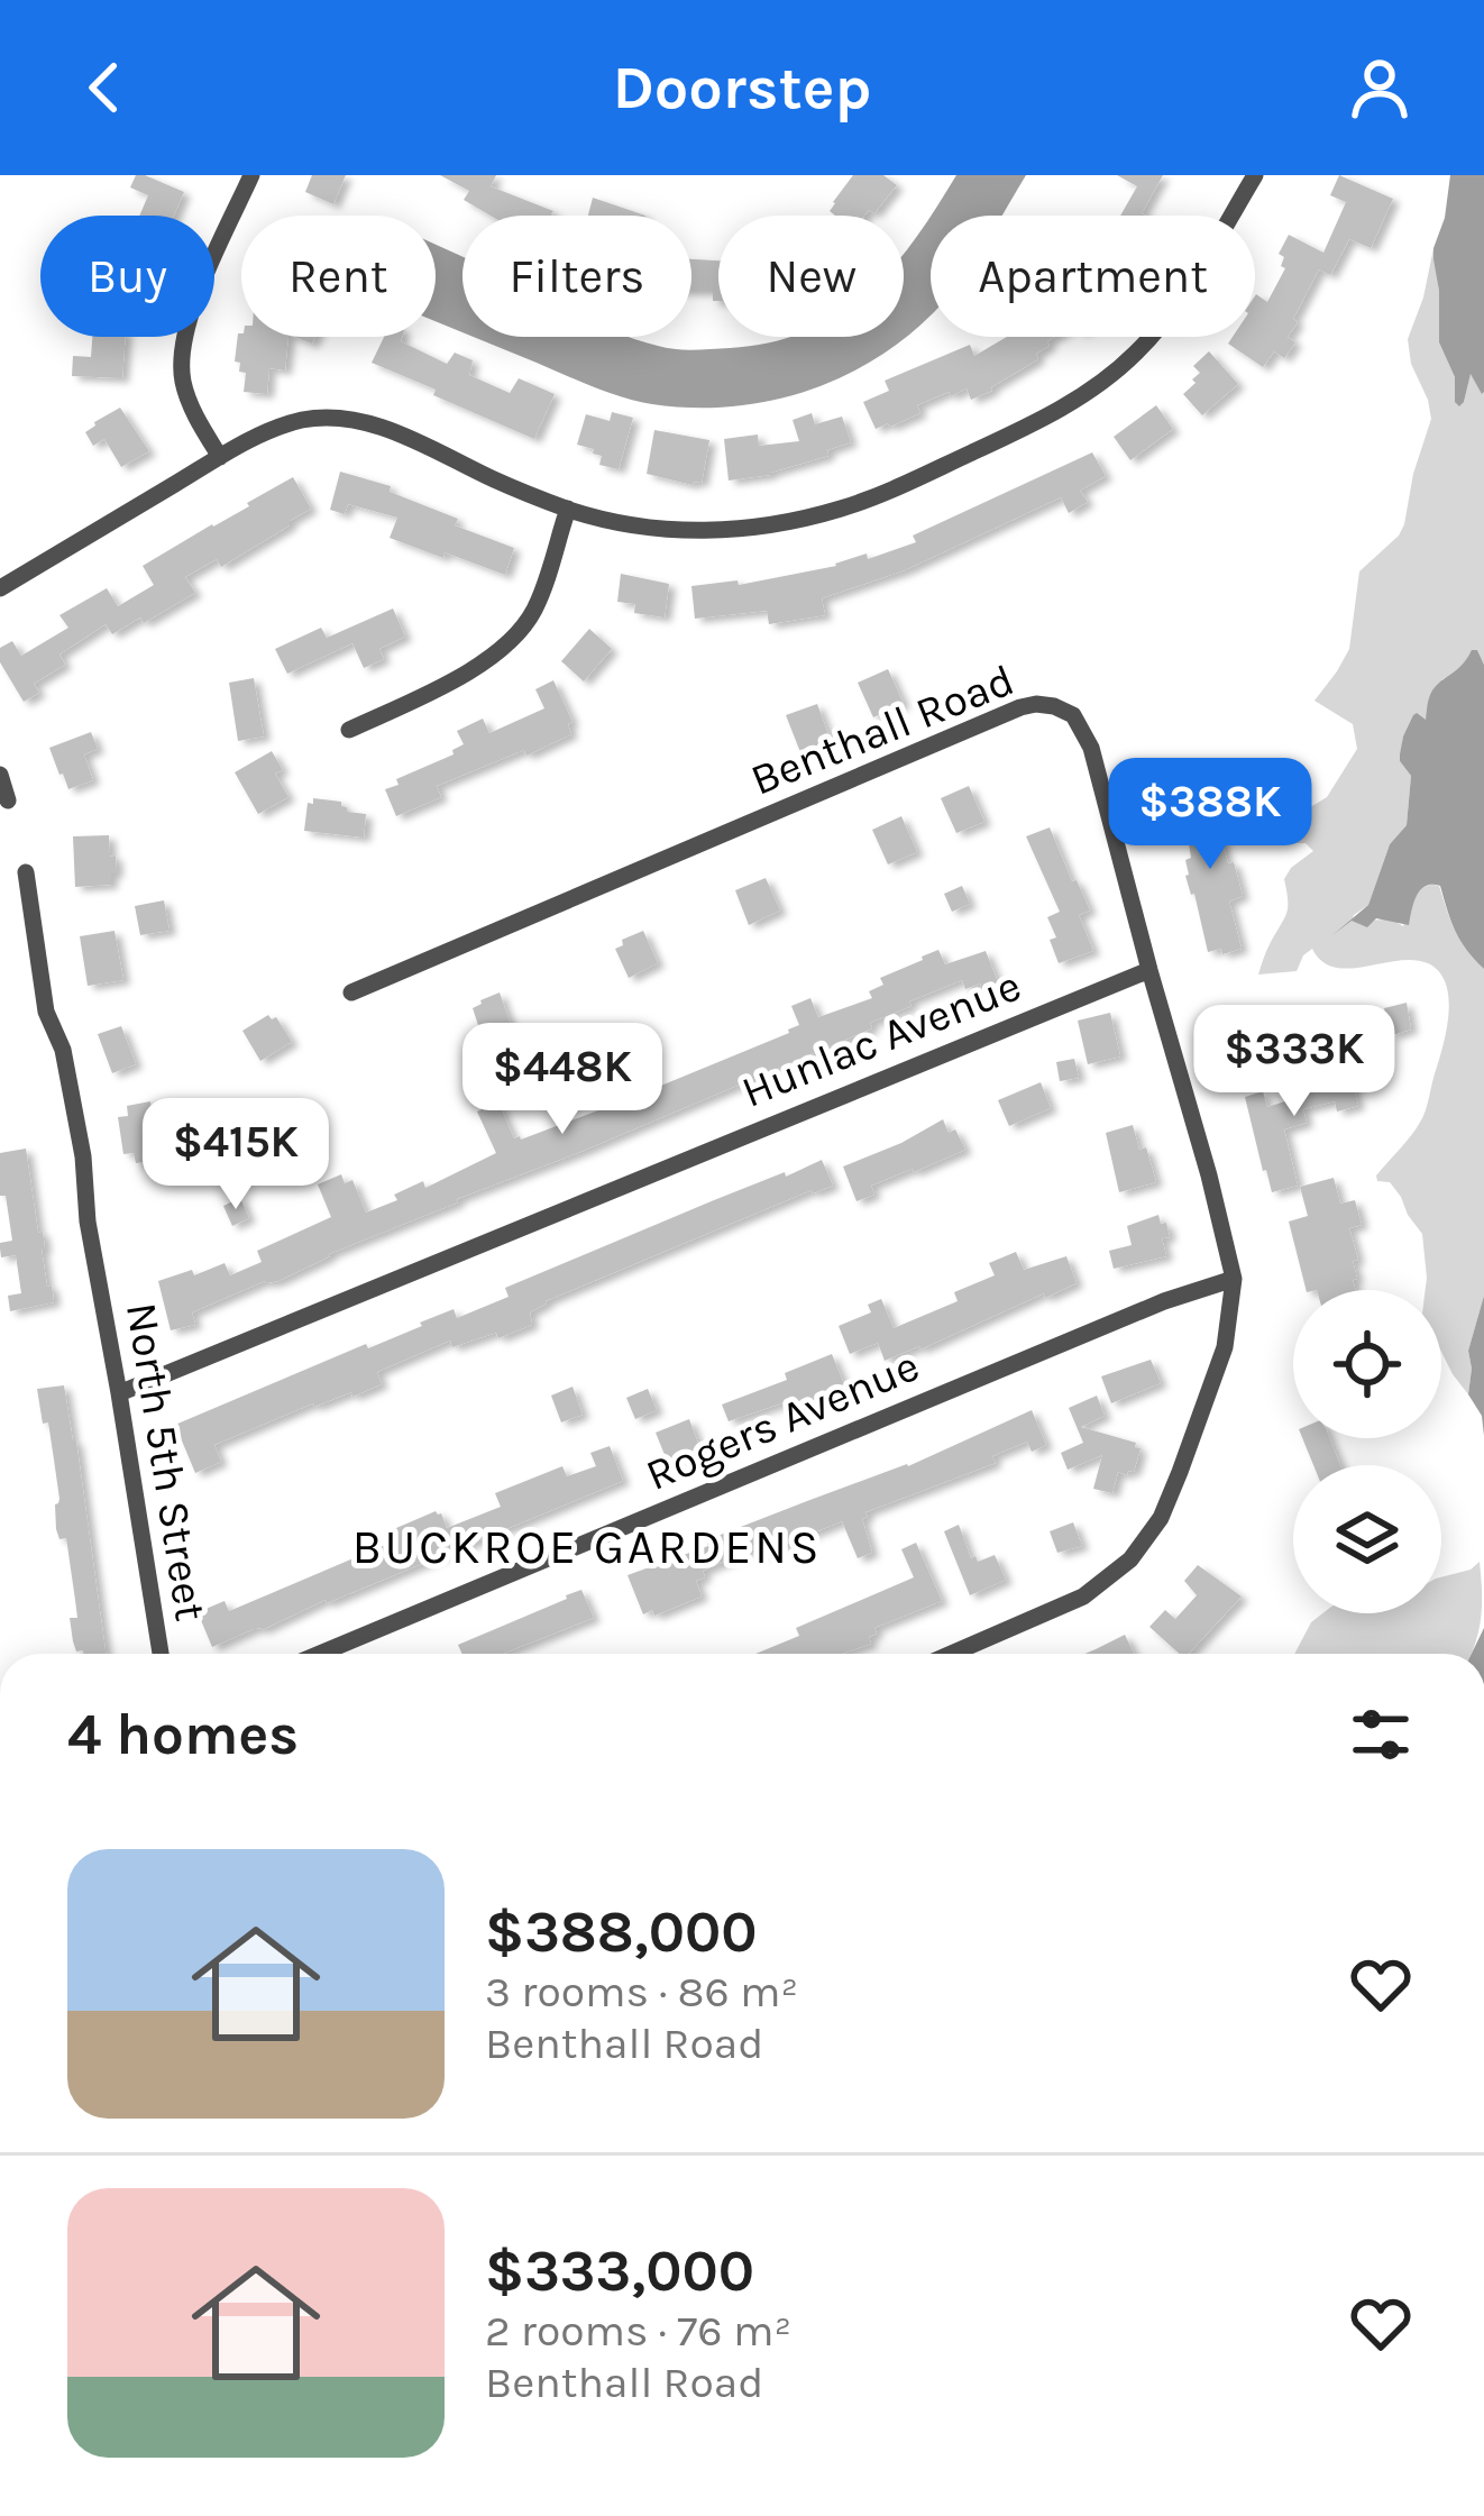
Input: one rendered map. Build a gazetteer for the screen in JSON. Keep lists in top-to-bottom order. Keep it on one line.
{"streets":{"street":["Benthall Road","Hunlac Avenue","Rogers Avenue","North 5th Street"]},"crossings":[["Benthall Road","Hunlac Avenue"],["Benthall Road","Rogers Avenue"],["Hunlac Avenue","North 5th Street"]],"districts":["BUCKROE GARDENS"],"page":{"header":"Doorstep","chip":["Buy","Rent","Filters","New","Apartment"],"price":["$388K","$333K","$448K","$415K"],"heading":"4 homes","list":[{"name":"$388,000","note":"3 rooms · 86 m² · Benthall Road"},{"name":"$333,000","note":"2 rooms · 76 m² · Benthall Road"}]}}
